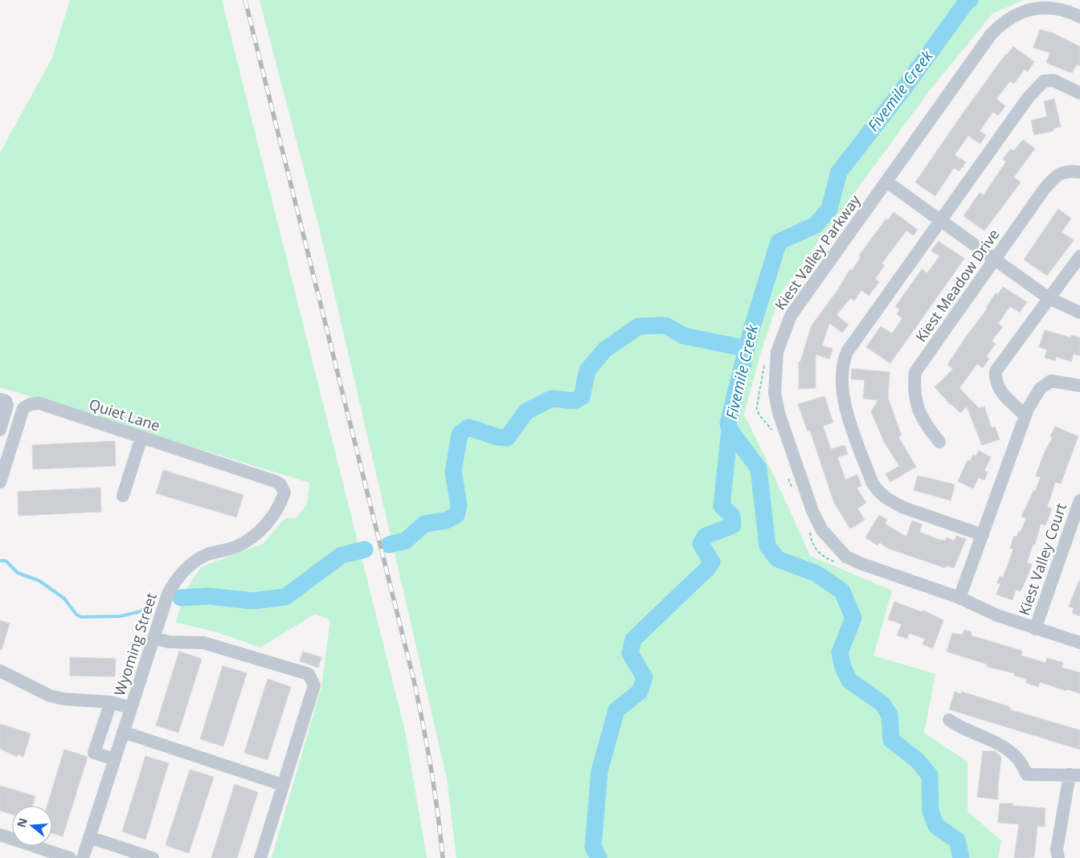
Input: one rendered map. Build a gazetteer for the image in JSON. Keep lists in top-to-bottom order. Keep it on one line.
{"streets":{"street":["Kiest Valley Parkway","Kiest Meadow Drive","Quiet Lane","Kiest Valley Court","Wyoming Street"]},"crossings":[["Kiest Valley Parkway","Kiest Valley Court"],["Quiet Lane","Wyoming Street"]],"water":["Fivemile Creek"],"north":"left"}
